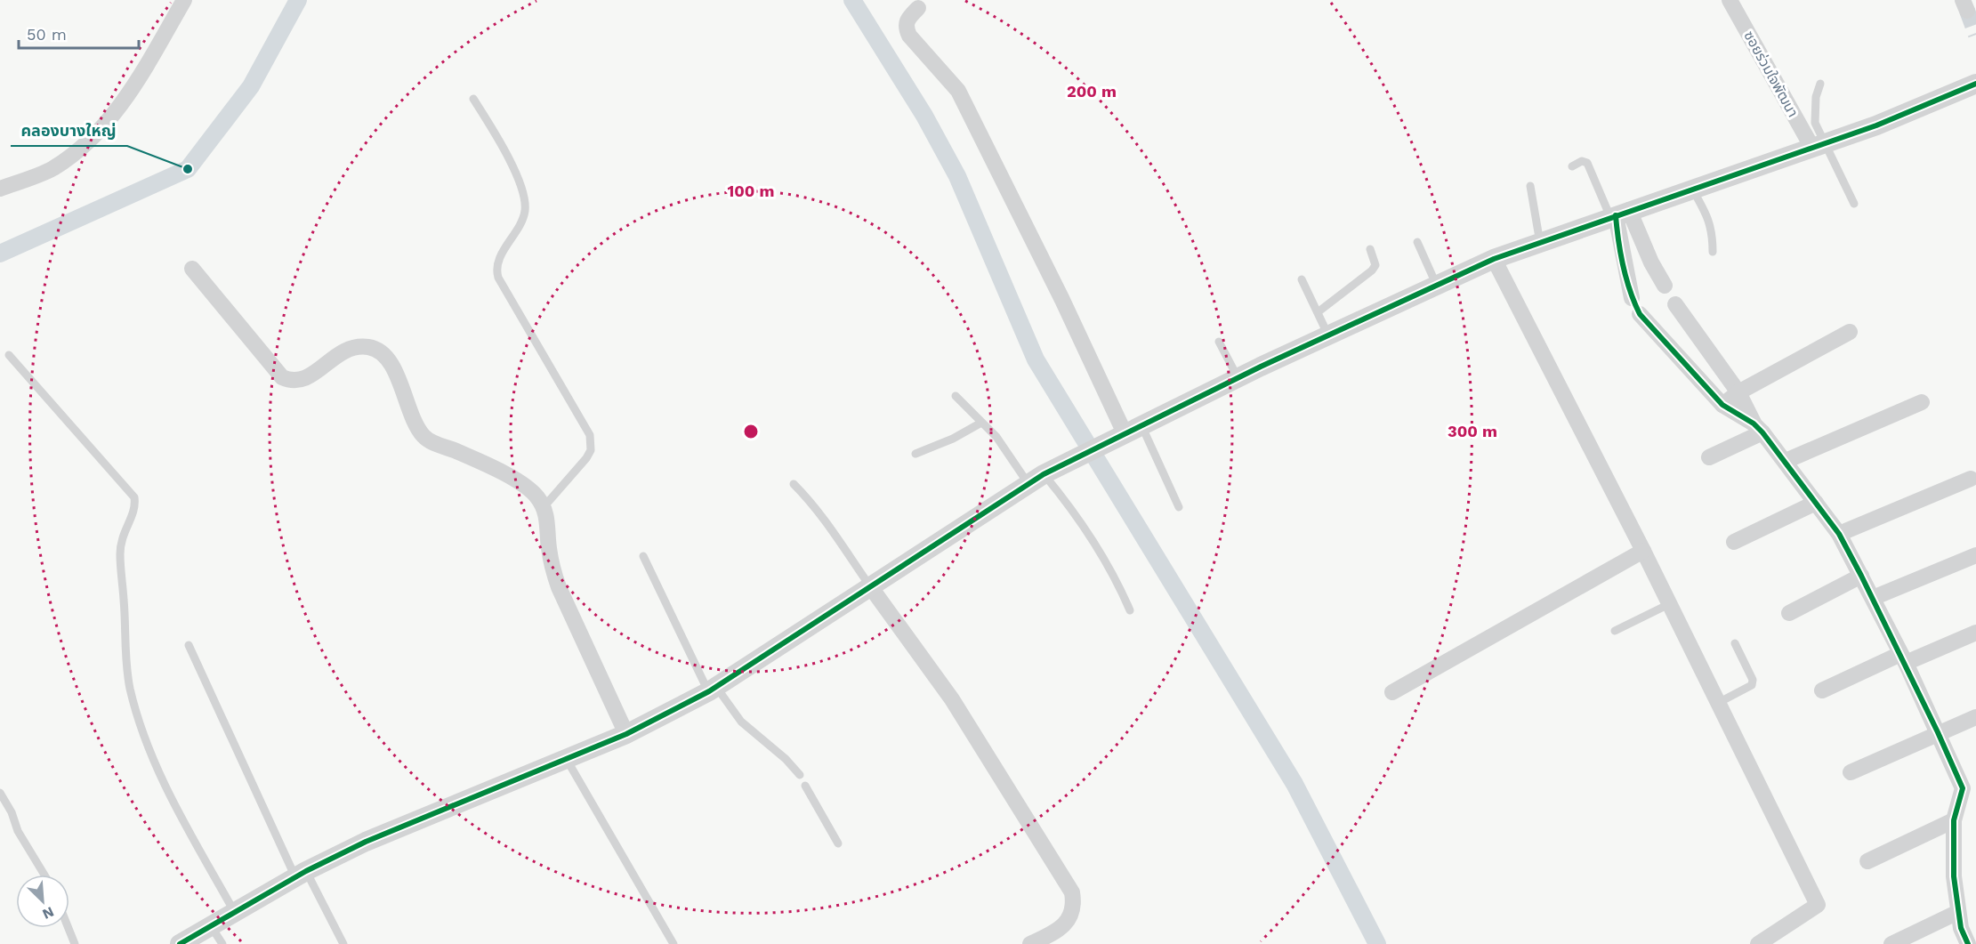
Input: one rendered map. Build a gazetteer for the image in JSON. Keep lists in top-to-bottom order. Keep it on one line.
{"streets":{"street":["ซอยร่วมใจพัฒนา"]},"places":["คลองบางใหญ่"],"scale_bar":"50 m","north":"bottom right","rings":["200 m","100 m","300 m"]}
